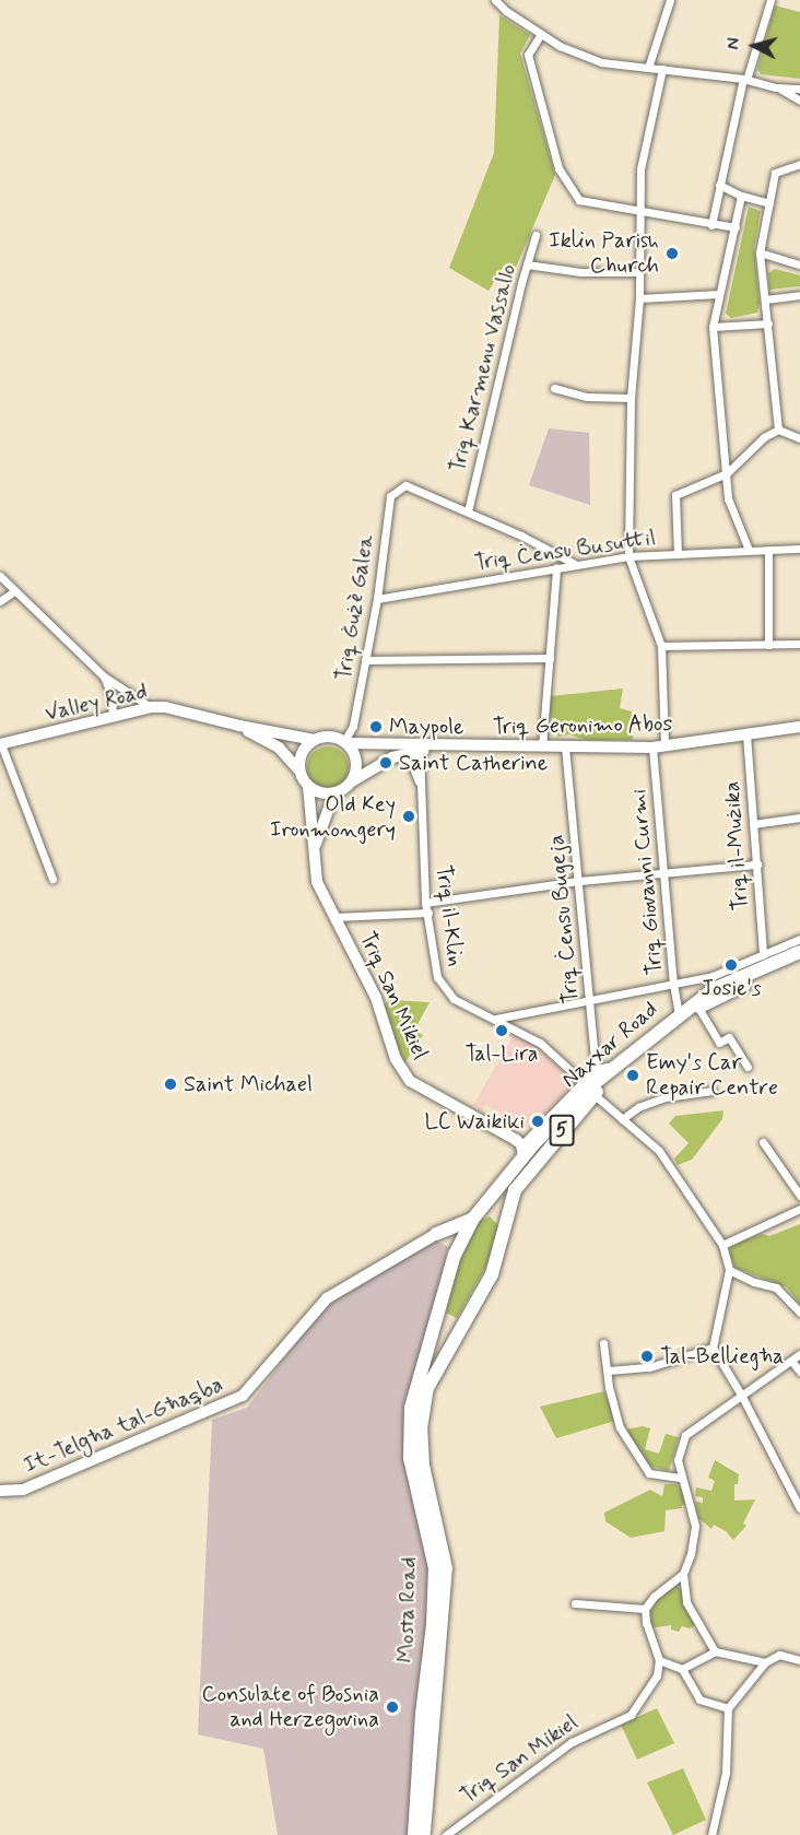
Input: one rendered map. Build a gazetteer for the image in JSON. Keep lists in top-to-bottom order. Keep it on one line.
{"streets":{"highway":["Naxxar Road","5","Mosta Road"],"street":["Triq Karmenu Vassallo","Triq Ċensu Busuttil","Triq Ġużè Galea","Valley Road","Triq Geronimo Abos","Triq il-Mużika","Triq Giovanni Curmi","Triq il-Klin","Triq Ċensu Bugeja","Triq San Mikiel","It-Telgħa tal-Għaqba"]},"crossings":[["Triq Karmenu Vassallo","Triq Ġużè Galea"],["Triq Ċensu Busuttil","Triq Ġużè Galea"],["Triq Ċensu Busuttil","Triq Giovanni Curmi"],["Triq Ġużè Galea","Valley Road"],["Triq Ġużè Galea","Triq Geronimo Abos"],["Triq Ġużè Galea","Triq San Mikiel"],["Valley Road","Triq Geronimo Abos"],["Valley Road","Triq San Mikiel"],["Triq Geronimo Abos","Triq il-Mużika"],["Triq Geronimo Abos","Triq Giovanni Curmi"],["Triq Geronimo Abos","Triq il-Klin"],["Triq Geronimo Abos","Triq Ċensu Bugeja"],["Triq Geronimo Abos","Triq San Mikiel"],["Triq Giovanni Curmi","Naxxar Road"],["Triq il-Klin","Naxxar Road"],["Triq Ċensu Bugeja","Naxxar Road"],["Triq San Mikiel","Naxxar Road"],["Naxxar Road","Mosta Road"]],"places":["Iklin Parish Church","Maypole","Saint Catherine","Old Key Ironmongery","Josie's","Tal-Lira","Emy's Car Repair Centre","Saint Michael","LC Waikiki","Tal-Belliegħa","Consulate of Bosnia and Herzegovina"],"north":"left"}
